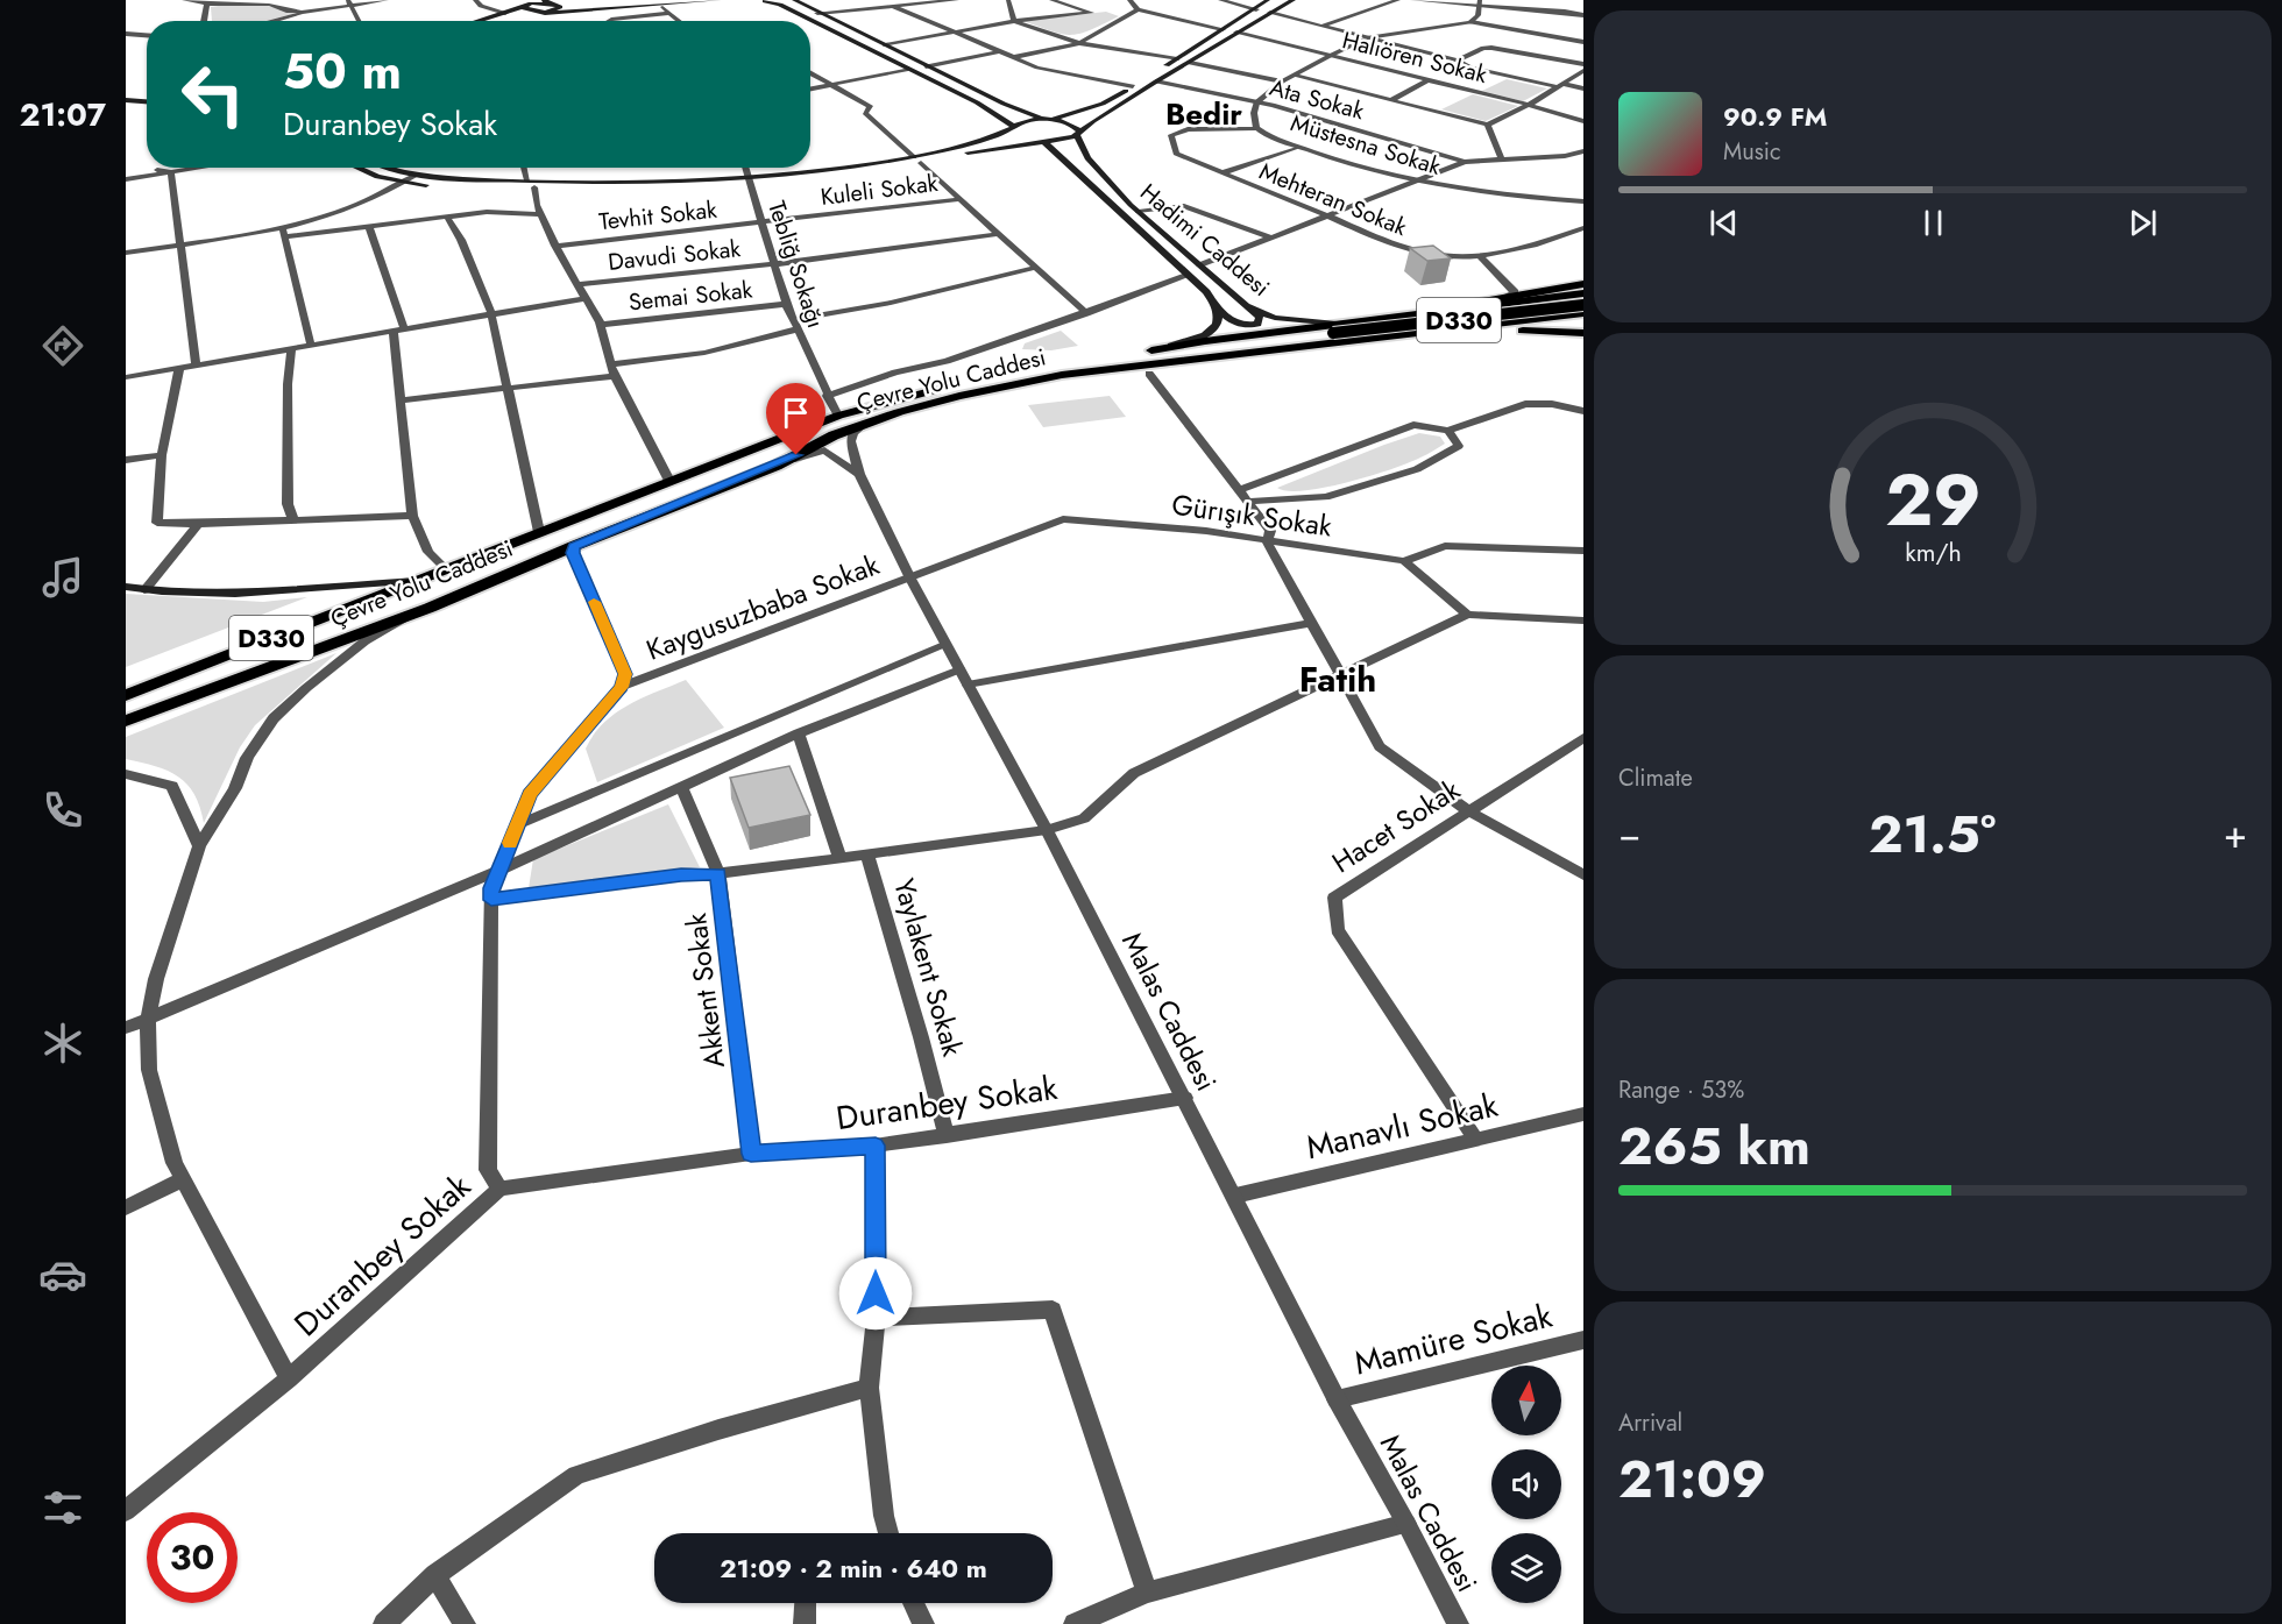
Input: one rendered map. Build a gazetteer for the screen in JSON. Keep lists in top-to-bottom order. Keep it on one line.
{"streets":{"highway":["D330","Çevre Yolu Caddesi"],"main road":["Hadimi Caddesi"],"street":["Halıören Sokak","Ata Sokak","Müstesna Sokak","Kuleli Sokak","Mehteran Sokak","Tevhit Sokak","Davudi Sokak","Tebliğ Sokağı","Semai Sokak","Gürışık Sokak","Kaygusuzbaba Sokak","Hacet Sokak","Yaylakent Sokak","Akkent Sokak","Malas Caddesi","Duranbey Sokak","Manavlı Sokak","Mamüre Sokak"]},"crossings":[["Halıören Sokak","Müstesna Sokak"],["Ata Sokak","Müstesna Sokak"],["Müstesna Sokak","Mehteran Sokak"],["Kuleli Sokak","Tevhit Sokak"],["Kuleli Sokak","Tebliğ Sokağı"],["Tevhit Sokak","Tebliğ Sokağı"],["Hadimi Caddesi","D330"],["Hadimi Caddesi","Çevre Yolu Caddesi"],["Davudi Sokak","Tebliğ Sokağı"],["Tebliğ Sokağı","Semai Sokak"],["Tebliğ Sokağı","Çevre Yolu Caddesi"],["D330","Çevre Yolu Caddesi"],["Çevre Yolu Caddesi","Malas Caddesi"],["Gürışık Sokak","Kaygusuzbaba Sokak"],["Gürışık Sokak","Malas Caddesi"],["Kaygusuzbaba Sokak","Malas Caddesi"],["Kaygusuzbaba Sokak","Duranbey Sokak"],["Hacet Sokak","Manavlı Sokak"],["Yaylakent Sokak","Duranbey Sokak"],["Akkent Sokak","Duranbey Sokak"],["Malas Caddesi","Duranbey Sokak"],["Malas Caddesi","Manavlı Sokak"],["Malas Caddesi","Mamüre Sokak"]],"districts":["Bedir","Fatih"],"north":"top","page":{"tabs":"21:07","turn":["50 m","Duranbey Sokak"],"song":["90.9 FM","Music"],"tile":["Climate",["Range · 53%","265 km"],["Arrival","21:09"]],"heat":["−","21.5°","+"],"limit":"30","trip":"21:09 · 2 min · 640 m","gauge":["29","km/h"]}}
